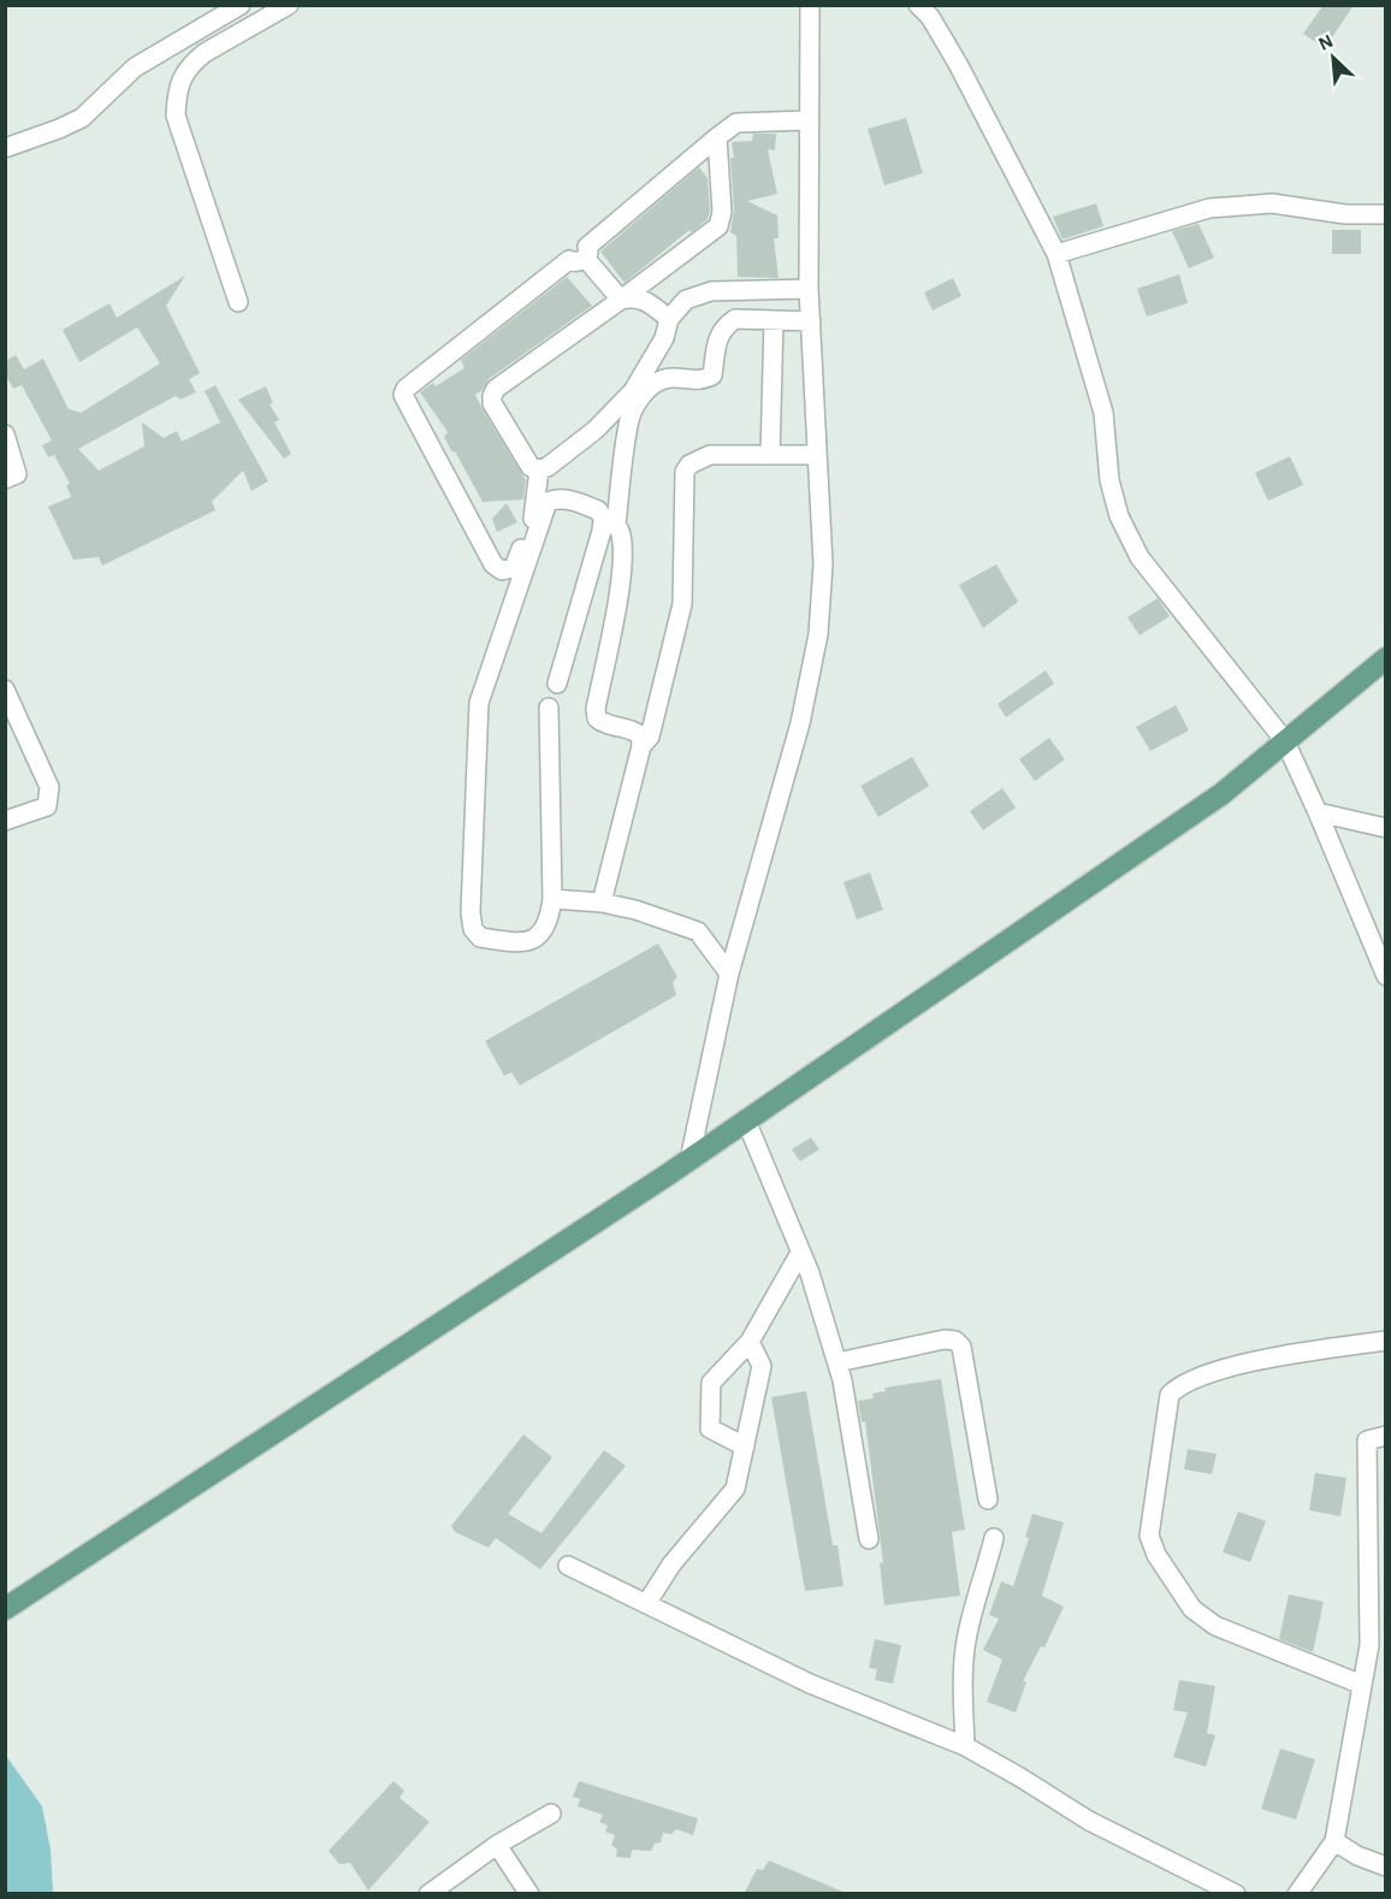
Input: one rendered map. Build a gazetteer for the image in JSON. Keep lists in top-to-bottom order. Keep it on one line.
{"north":"top left"}
